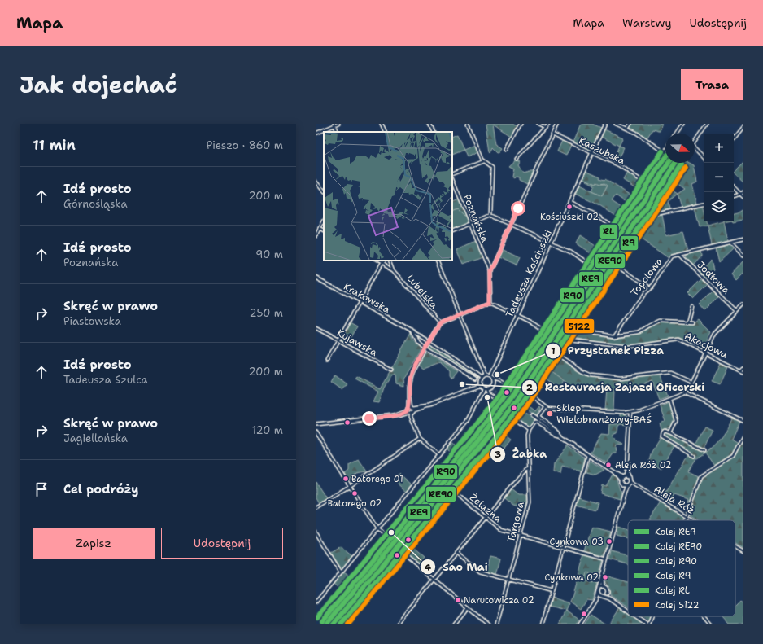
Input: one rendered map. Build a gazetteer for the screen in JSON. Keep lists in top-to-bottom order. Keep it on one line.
{"streets":{"street":["Kaszubska","Poznańska","Tadeusza Kościuszki","Topolowa","Jodłowa","Lubelska","Krakowska","Kujawska","Akacjowa","Aleja Róż","Żelazna","Targowa"]},"crossings":[["Kaszubska","Tadeusza Kościuszki"],["Tadeusza Kościuszki","Krakowska"],["Topolowa","Jodłowa"],["Żelazna","Targowa"]],"places":["Kościuszki 02","Przystanek Pizza","Restauracja Zajazd Oficerski","Żabka","Sklep Wielobranżowy-BAŚ","Aleja Róż 02","Batorego 01","Batorego 02","Sao Mai","Cynkowa 03","Cynkowa 02","Narutowicza 02"],"lines":["rail line RL","rail line R90","rail line RE9","rail line RE90","rail line R9","rail line 5122"],"legend":["Kolej RE9","Kolej RE90","Kolej R90","Kolej R9","Kolej RL","Kolej 5122"],"north":"right","page":{"header":"Mapa","nav":["Mapa","Warstwy","Udostępnij"],"title":"Jak dojechać","buttons":["Trasa",["Zapisz","Udostępnij"]],"heading":["11 min","Pieszo · 860 m"],"map_buttons":["+","−"],"list":[["Idź prosto","Górnośląska","200 m"],["Idź prosto","Poznańska","90 m"],["Skręć w prawo","Piastowska","250 m"],["Idź prosto","Tadeusza Szulca","200 m"],["Skręć w prawo","Jagiellońska","120 m"],"Cel podróży"]}}
